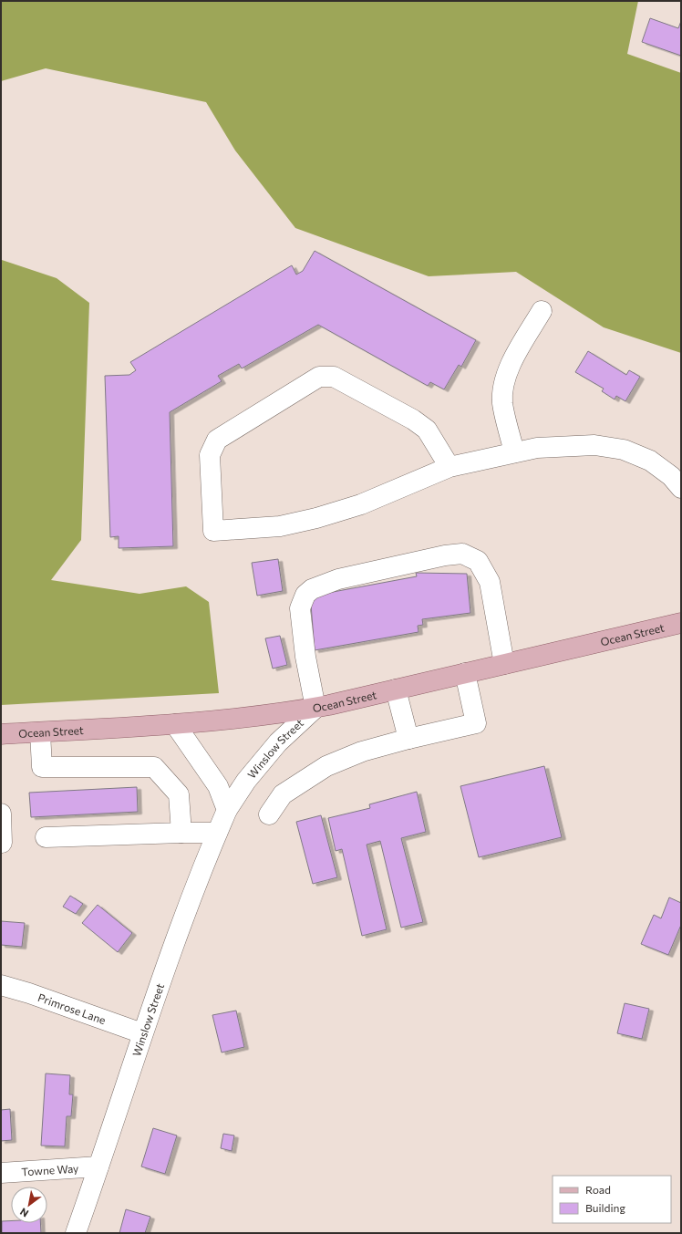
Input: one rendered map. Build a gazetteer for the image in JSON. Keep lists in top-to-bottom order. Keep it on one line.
{"streets":{"main road":["Ocean Street"],"street":["Winslow Street","Primrose Lane","Towne Way"]},"crossings":[["Ocean Street","Winslow Street"],["Winslow Street","Primrose Lane"],["Winslow Street","Towne Way"]],"legend":["Road","Building"],"north":"bottom left"}
